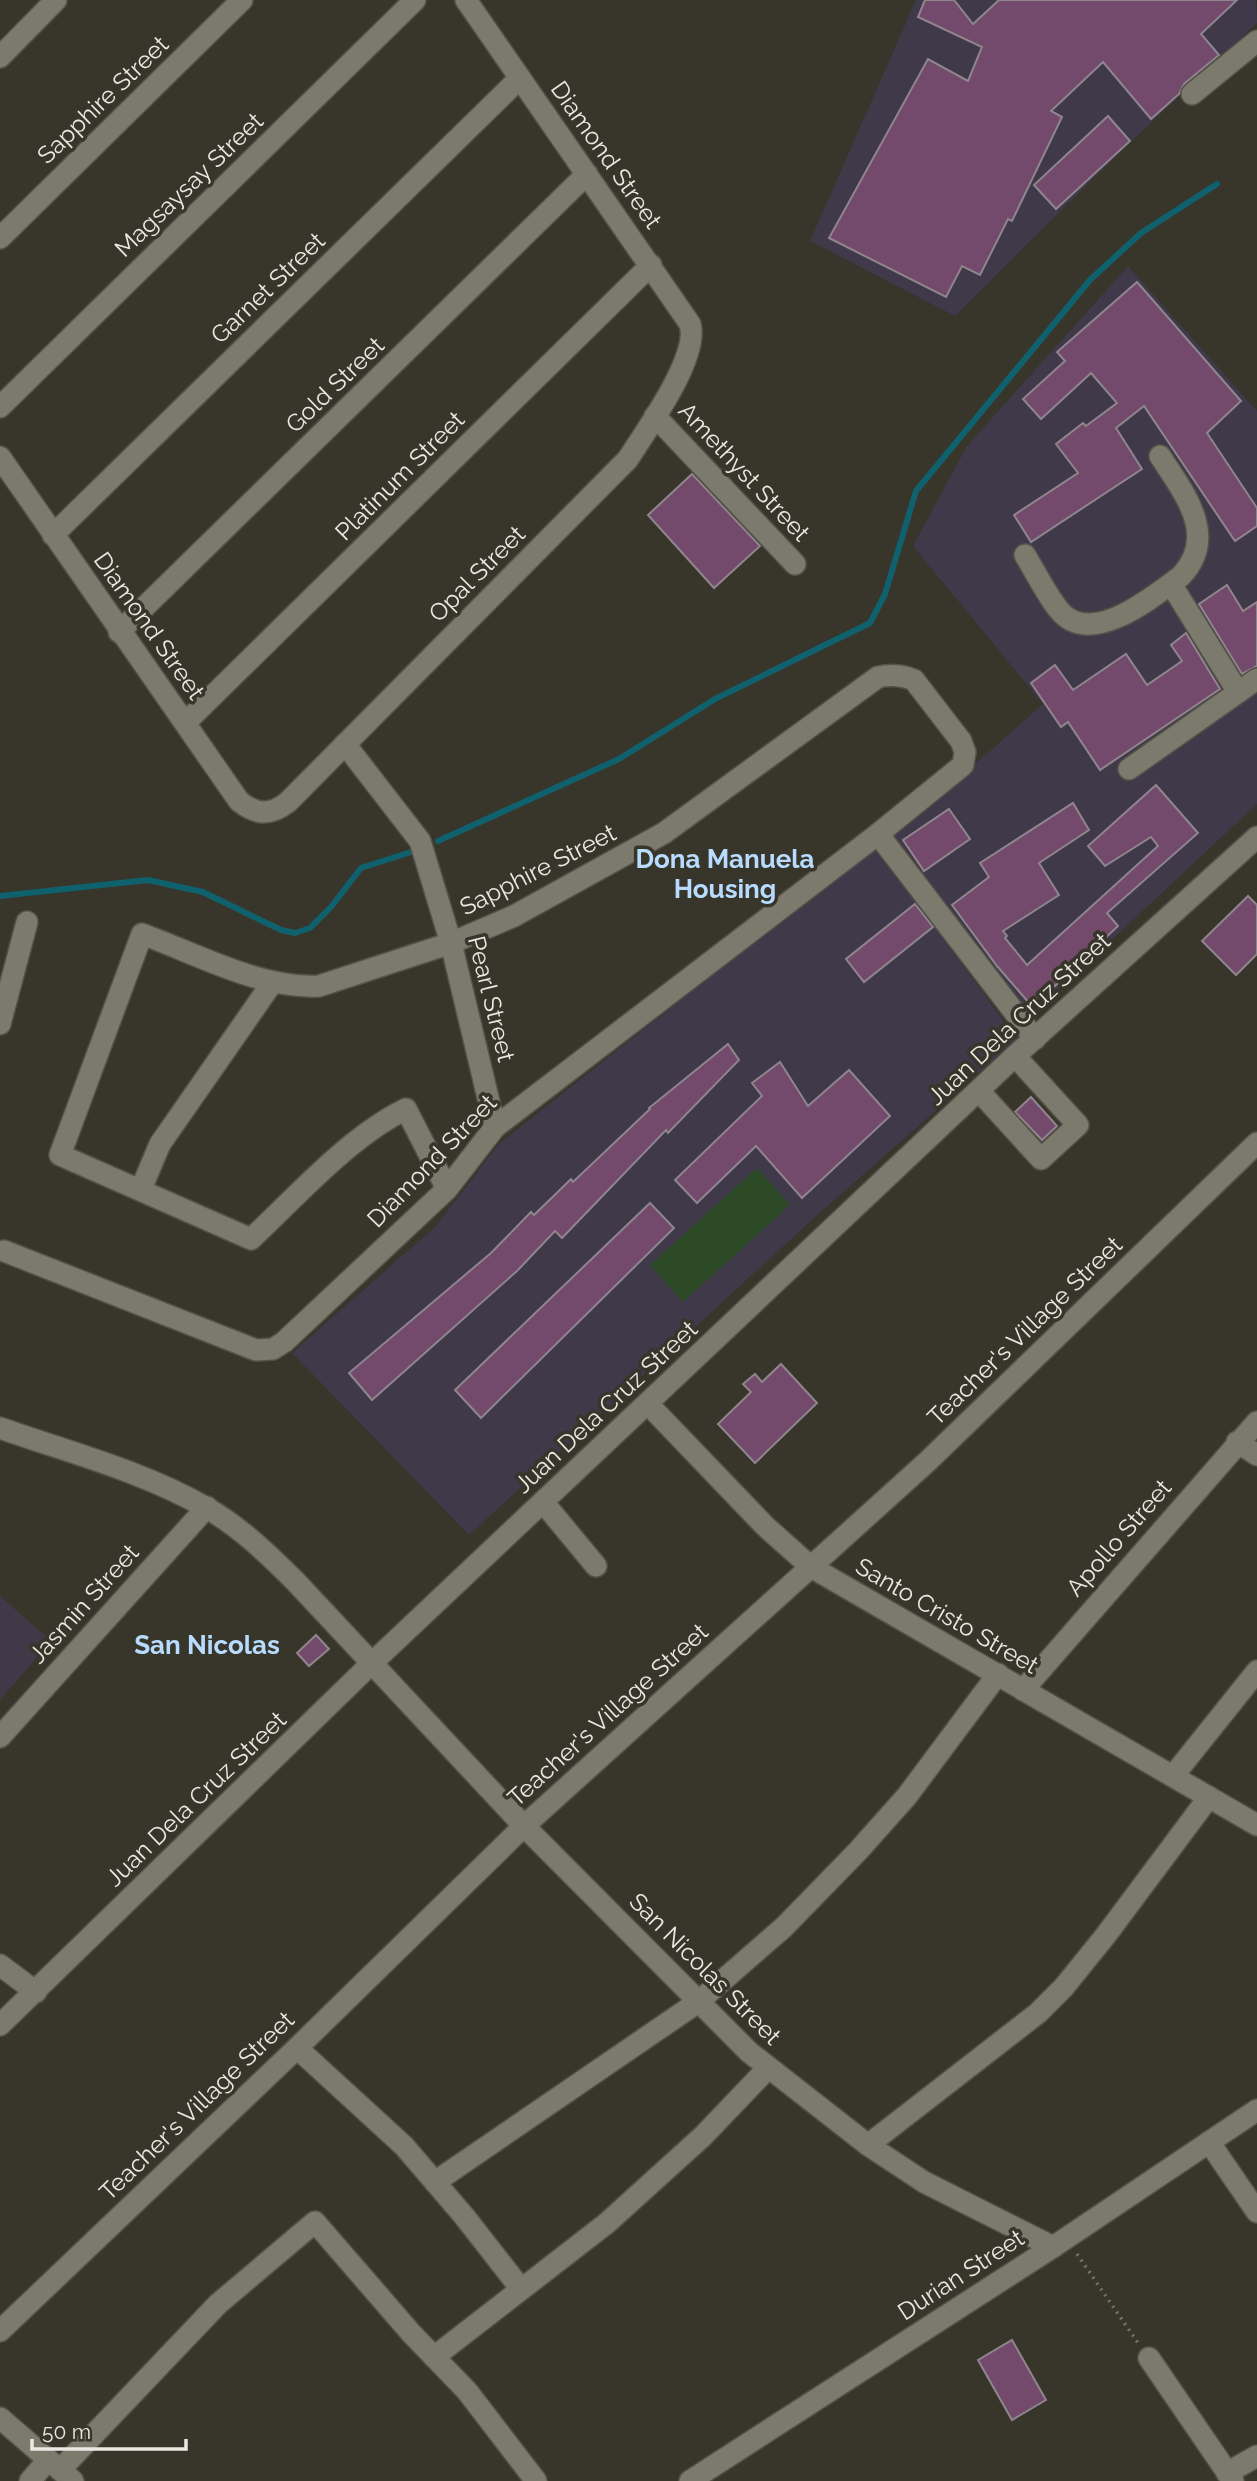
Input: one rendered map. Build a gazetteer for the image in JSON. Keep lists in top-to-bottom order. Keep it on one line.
{"streets":{"street":["Sapphire Street","Diamond Street","Magsaysay Street","Garnet Street","Gold Street","Amethyst Street","Platinum Street","Opal Street","Pearl Street","Juan Dela Cruz Street","Teacher's Village Street","Apollo Street","Jasmin Street","Santo Cristo Street","San Nicolas Street","Durian Street"]},"crossings":[["Sapphire Street","Diamond Street"],["Sapphire Street","Pearl Street"],["Diamond Street","Garnet Street"],["Diamond Street","Gold Street"],["Diamond Street","Platinum Street"],["Diamond Street","Opal Street"],["Diamond Street","Pearl Street"],["Amethyst Street","Opal Street"],["Opal Street","Pearl Street"],["Juan Dela Cruz Street","Santo Cristo Street"],["Juan Dela Cruz Street","San Nicolas Street"],["Teacher's Village Street","Santo Cristo Street"],["Teacher's Village Street","San Nicolas Street"],["Apollo Street","Santo Cristo Street"],["Jasmin Street","San Nicolas Street"],["San Nicolas Street","Durian Street"]],"districts":["Dona Manuela Housing","San Nicolas"],"scale_bar":"50 m"}
